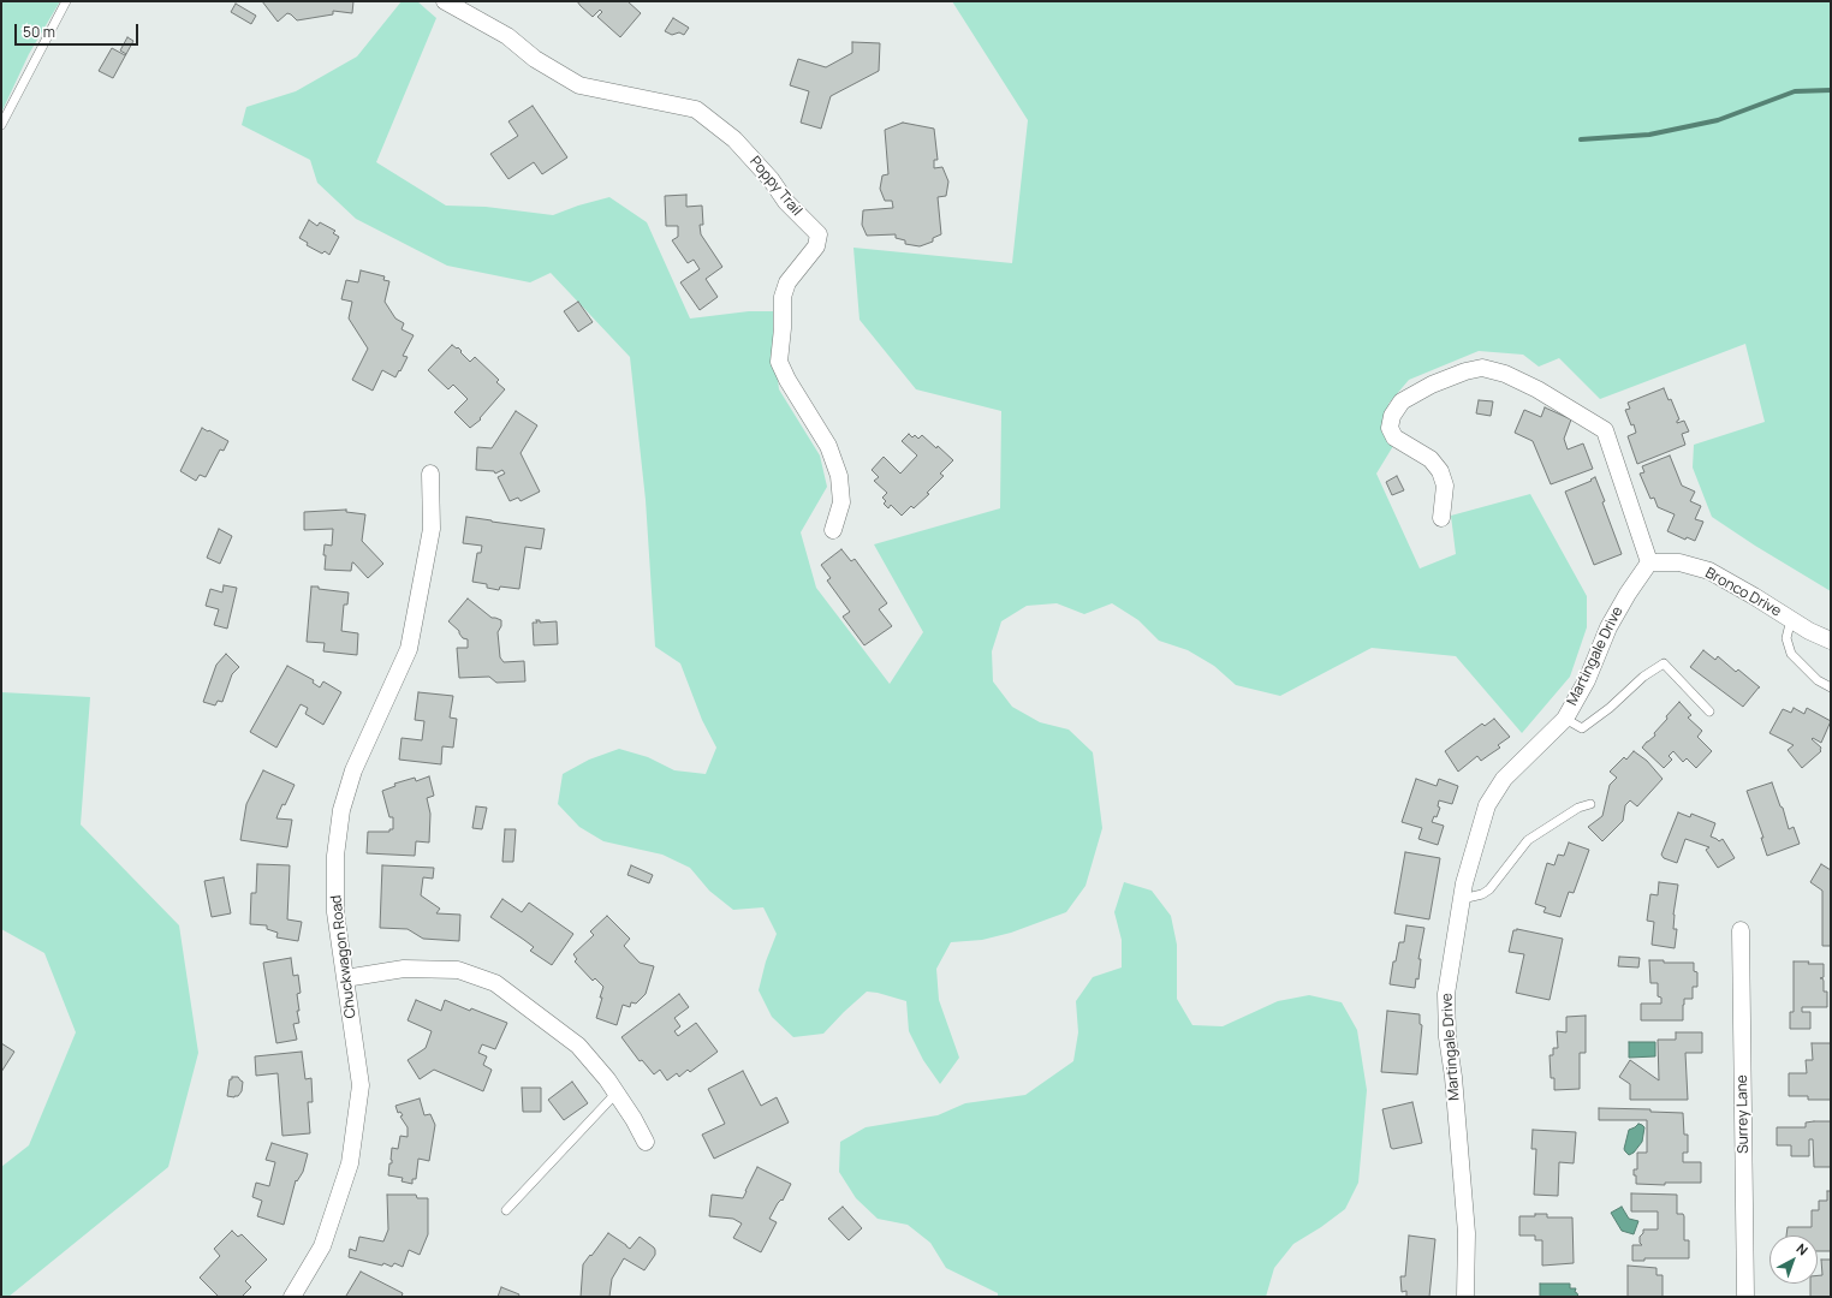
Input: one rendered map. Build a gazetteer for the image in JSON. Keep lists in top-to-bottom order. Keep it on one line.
{"streets":{"street":["Poppy Trail","Bronco Drive","Martingale Drive","Chuckwagon Road","Surrey Lane"]},"crossings":[["Bronco Drive","Martingale Drive"]],"scale_bar":"50 m","north":"top right"}
